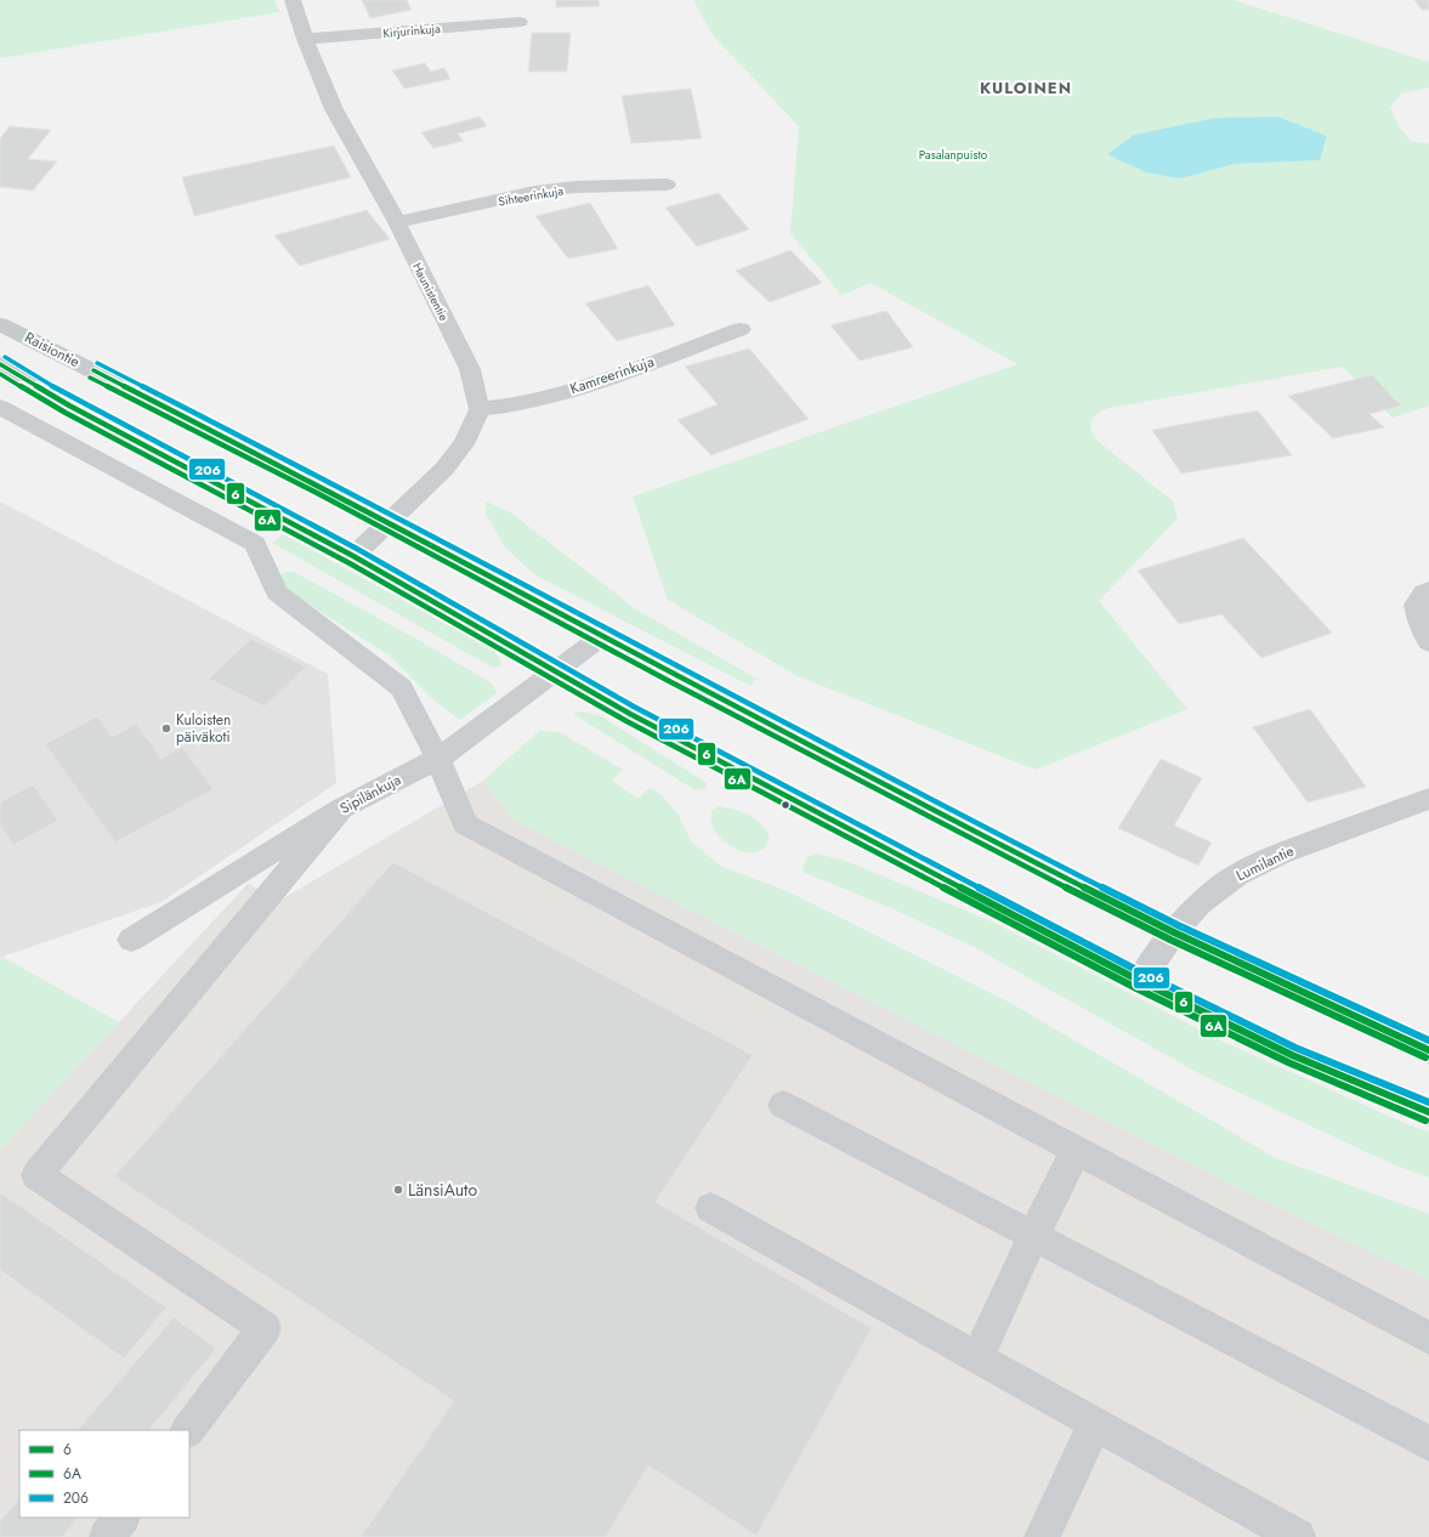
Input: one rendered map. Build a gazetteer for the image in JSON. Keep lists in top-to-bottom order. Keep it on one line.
{"streets":{"main road":["Raisiontie"],"street":["Kirjurinkuja","Sihteerinkuja","Haunistentie","Kamreerinkuja","Sipilänkuja","Lumilantie"]},"crossings":[["Kirjurinkuja","Haunistentie"],["Sihteerinkuja","Haunistentie"],["Haunistentie","Kamreerinkuja"],["Raisiontie","Sipilänkuja"],["Raisiontie","Lumilantie"]],"districts":["KULOINEN"],"parks":["Pasalanpuisto"],"places":["Kuloisten päiväkoti","LänsiAuto"],"lines":["transit line 206","transit line 6","transit line 6A"],"legend":["6","6A","206"]}
